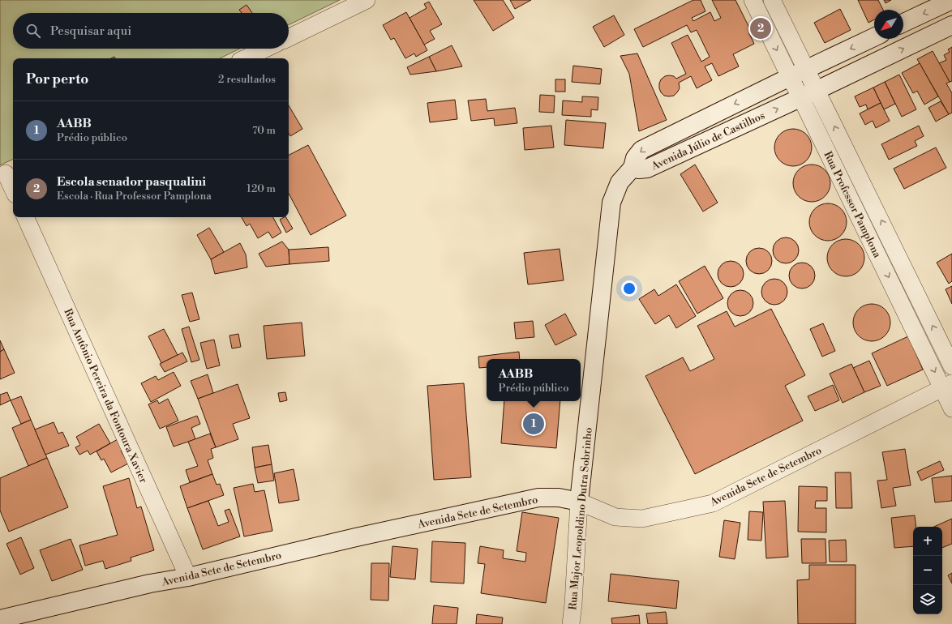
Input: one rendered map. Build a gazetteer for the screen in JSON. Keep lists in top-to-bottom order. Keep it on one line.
{"streets":{"street":["Avenida Júlio de Castilhos","Rua Professor Pamplona","Rua Antônio Pereira da Fontoura Xavier","Avenida Sete de Setembro","Rua Major Leopoldino Dutra Sobrinho"]},"crossings":[["Avenida Júlio de Castilhos","Rua Professor Pamplona"],["Avenida Júlio de Castilhos","Rua Major Leopoldino Dutra Sobrinho"],["Rua Professor Pamplona","Avenida Sete de Setembro"],["Rua Antônio Pereira da Fontoura Xavier","Avenida Sete de Setembro"],["Avenida Sete de Setembro","Rua Major Leopoldino Dutra Sobrinho"]],"north":"bottom left","page":{"search":"Pesquisar aqui","pins":["2","1"],"heading":["Por perto","2 resultados"],"list":[{"mark":"1","name":"AABB","note":"Prédio público","value":"70 m"},{"mark":"2","name":"Escola senador pasqualini","note":"Escola · Rua Professor Pamplona","value":"120 m"}],"popup":["AABB","Prédio público"],"map_buttons":["+","−"]}}
